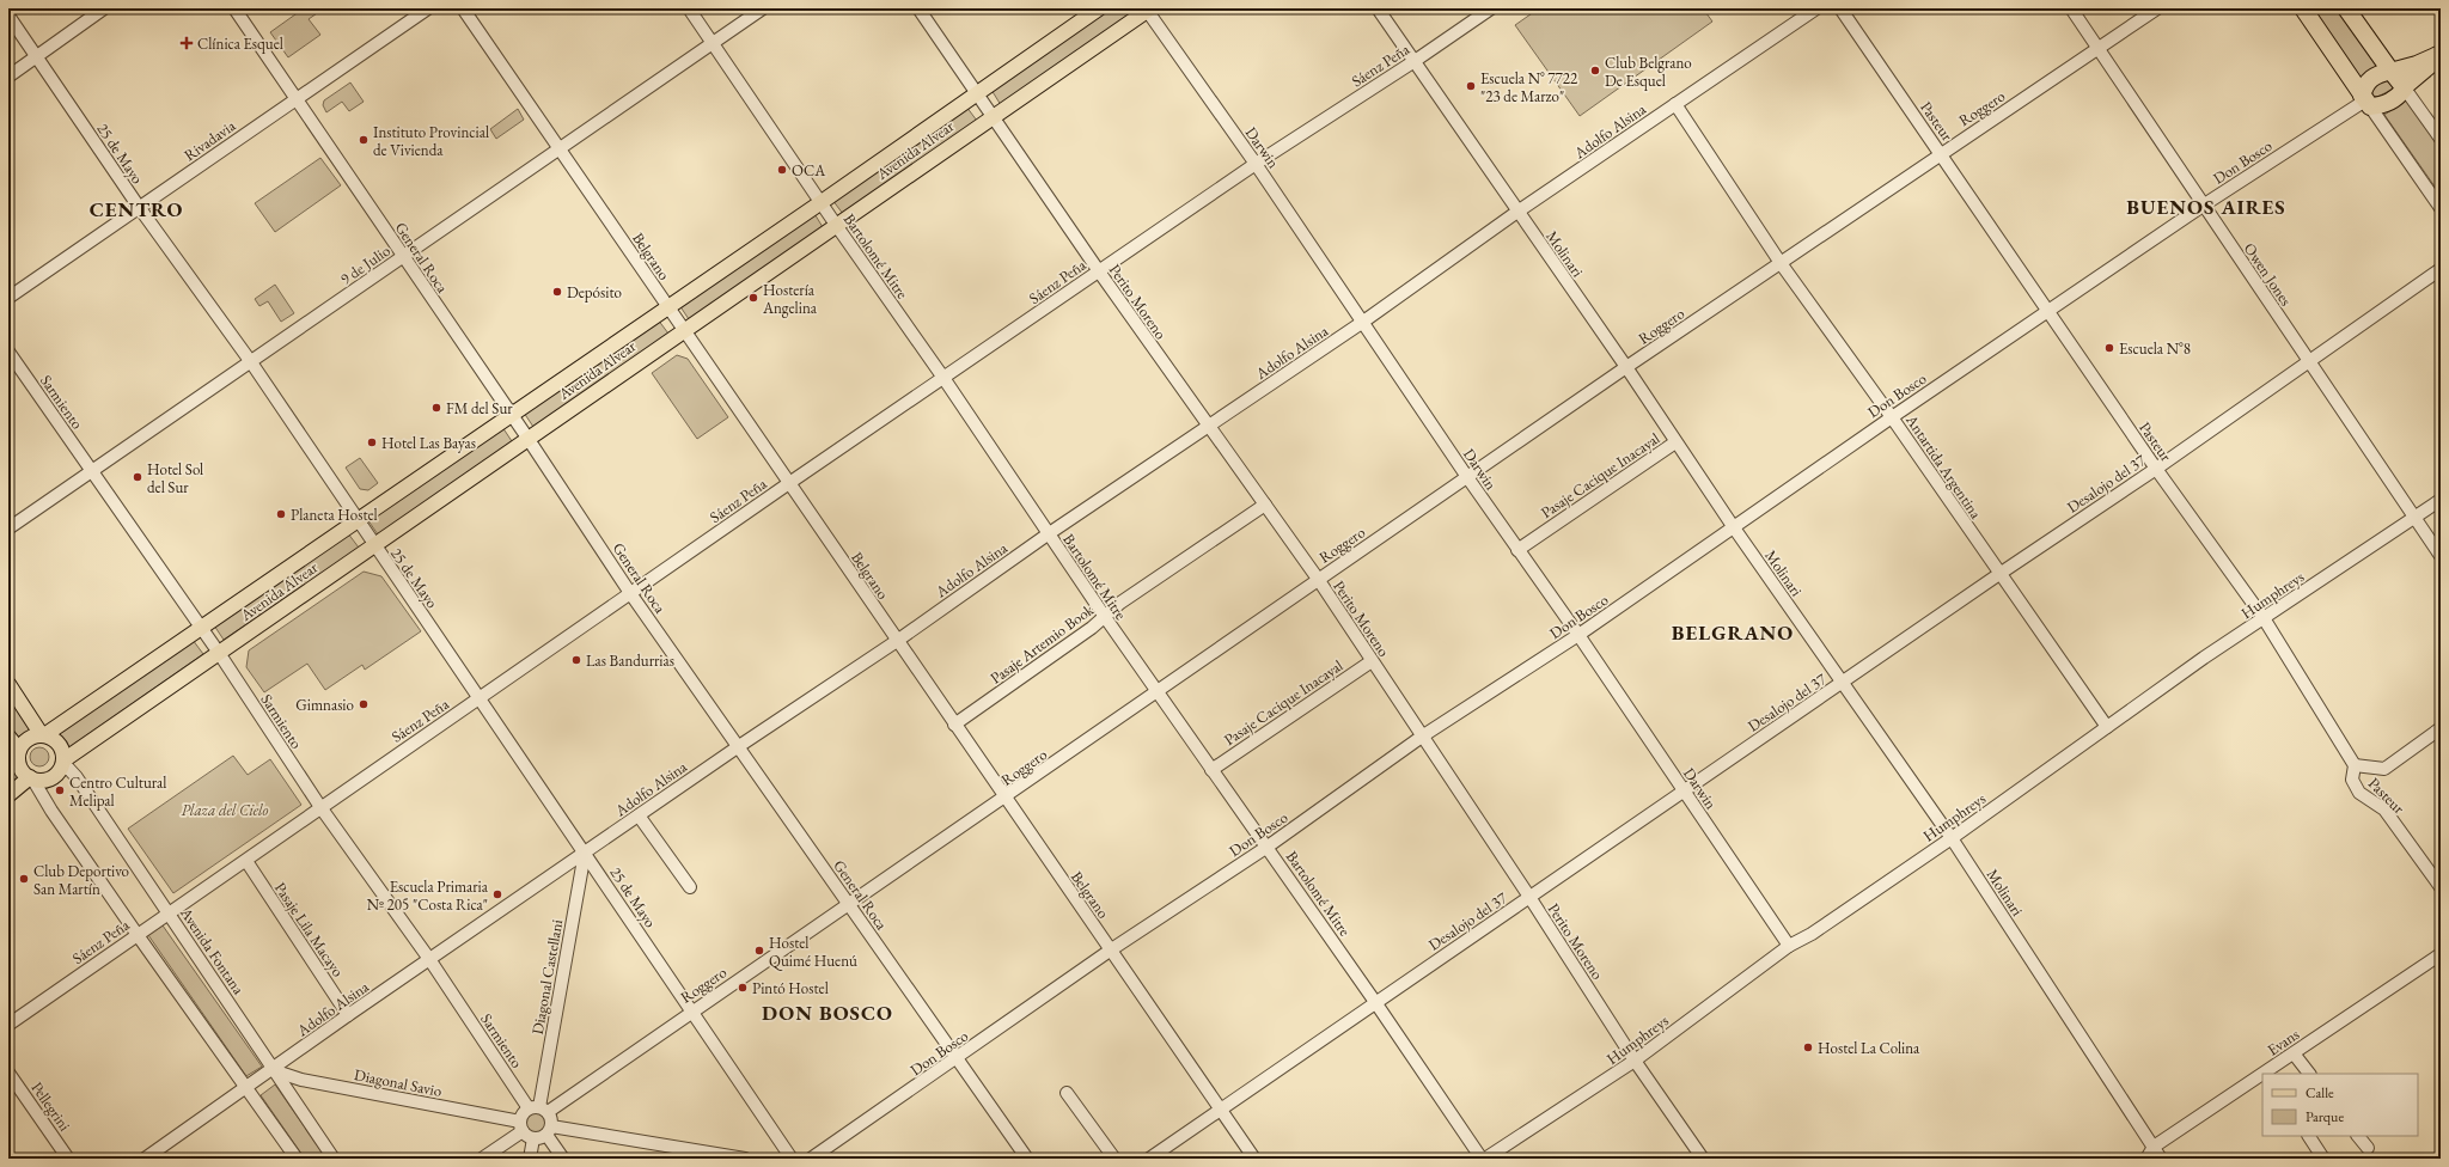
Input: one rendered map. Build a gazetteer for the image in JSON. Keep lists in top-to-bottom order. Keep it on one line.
{"streets":{"main road":["Avenida Alvear"],"street":["Sáenz Peña","Roggero","Pasteur","Adolfo Alsina","Rivadavia","Darwin","25 de Mayo","Don Bosco","Molinari","Belgrano","Bartolomé Mitre","General Roca","9 de Julio","Owen Jones","Perito Moreno","Sarmiento","Antartida Argentina","Pasaje Cacique Inacayal","Desalojo del 37","Humphreys","Pasaje Artemio Book","Pasaje Lila Macayo","Avenida Fontana","Diagonal Castellani","Evans","Diagonal Savio","Pellegrini"]},"crossings":[["Sáenz Peña","Darwin"],["Sáenz Peña","25 de Mayo"],["Sáenz Peña","Molinari"],["Sáenz Peña","Belgrano"],["Sáenz Peña","Bartolomé Mitre"],["Sáenz Peña","General Roca"],["Sáenz Peña","Perito Moreno"],["Sáenz Peña","Sarmiento"],["Sáenz Peña","Pasaje Lila Macayo"],["Sáenz Peña","Avenida Fontana"],["Roggero","Pasteur"],["Roggero","Darwin"],["Roggero","25 de Mayo"],["Roggero","Molinari"],["Roggero","Belgrano"],["Roggero","Bartolomé Mitre"],["Roggero","General Roca"],["Roggero","Owen Jones"],["Roggero","Perito Moreno"],["Roggero","Sarmiento"],["Roggero","Antartida Argentina"],["Roggero","Diagonal Castellani"],["Pasteur","Don Bosco"],["Pasteur","Desalojo del 37"],["Pasteur","Humphreys"],["Adolfo Alsina","Darwin"],["Adolfo Alsina","25 de Mayo"],["Adolfo Alsina","Molinari"],["Adolfo Alsina","Belgrano"],["Adolfo Alsina","Bartolomé Mitre"],["Adolfo Alsina","General Roca"],["Adolfo Alsina","Perito Moreno"],["Adolfo Alsina","Sarmiento"],["Adolfo Alsina","Antartida Argentina"],["Adolfo Alsina","Pasaje Lila Macayo"],["Adolfo Alsina","Avenida Fontana"],["Adolfo Alsina","Diagonal Castellani"],["Adolfo Alsina","Diagonal Savio"],["Rivadavia","25 de Mayo"],["Rivadavia","General Roca"],["Darwin","Avenida Alvear"],["Darwin","Don Bosco"],["Darwin","Pasaje Cacique Inacayal"],["Darwin","Desalojo del 37"],["Darwin","Humphreys"],["Avenida Alvear","25 de Mayo"],["Avenida Alvear","Belgrano"],["Avenida Alvear","Bartolomé Mitre"],["Avenida Alvear","General Roca"],["Avenida Alvear","Perito Moreno"],["Avenida Alvear","Sarmiento"],["Avenida Alvear","Avenida Fontana"],["25 de Mayo","9 de Julio"],["25 de Mayo","Diagonal Castellani"],["Don Bosco","Molinari"],["Don Bosco","Belgrano"],["Don Bosco","Bartolomé Mitre"],["Don Bosco","General Roca"],["Don Bosco","Owen Jones"],["Don Bosco","Perito Moreno"],["Don Bosco","Antartida Argentina"],["Molinari","Pasaje Cacique Inacayal"],["Molinari","Desalojo del 37"],["Molinari","Humphreys"],["Molinari","Evans"],["Belgrano","9 de Julio"],["Belgrano","Desalojo del 37"],["Belgrano","Pasaje Artemio Book"],["Bartolomé Mitre","9 de Julio"],["Bartolomé Mitre","Pasaje Cacique Inacayal"],["Bartolomé Mitre","Desalojo del 37"],["Bartolomé Mitre","Pasaje Artemio Book"],["General Roca","9 de Julio"],["9 de Julio","Sarmiento"],["Owen Jones","Desalojo del 37"],["Owen Jones","Humphreys"],["Perito Moreno","Pasaje Cacique Inacayal"],["Perito Moreno","Desalojo del 37"],["Perito Moreno","Humphreys"],["Perito Moreno","Pasaje Artemio Book"],["Sarmiento","Diagonal Castellani"],["Antartida Argentina","Desalojo del 37"],["Antartida Argentina","Humphreys"],["Avenida Fontana","Diagonal Savio"]],"districts":["BUENOS AIRES","CENTRO","BELGRANO","DON BOSCO"],"parks":["Plaza del Cielo"],"places":{"health":["Clínica Esquel"],"other":["Club Belgrano De Esquel","Escuela N° 7722 \"23 de Marzo\"","Instituto Provincial de Vivienda","OCA","Depósito","Hostería Angelina","Escuela N°8","FM del Sur","Hotel Las Bayas","Hotel Sol del Sur","Planeta Hostel","Las Bandurrias","Gimnasio","Centro Cultural Melipal","Club Deportivo San Martín","Escuela Primaria Nº 205 \"Costa Rica\"","Hostel Quimé Huenú","Pintó Hostel","Hostel La Colina"]},"legend":["Calle","Parque"]}
